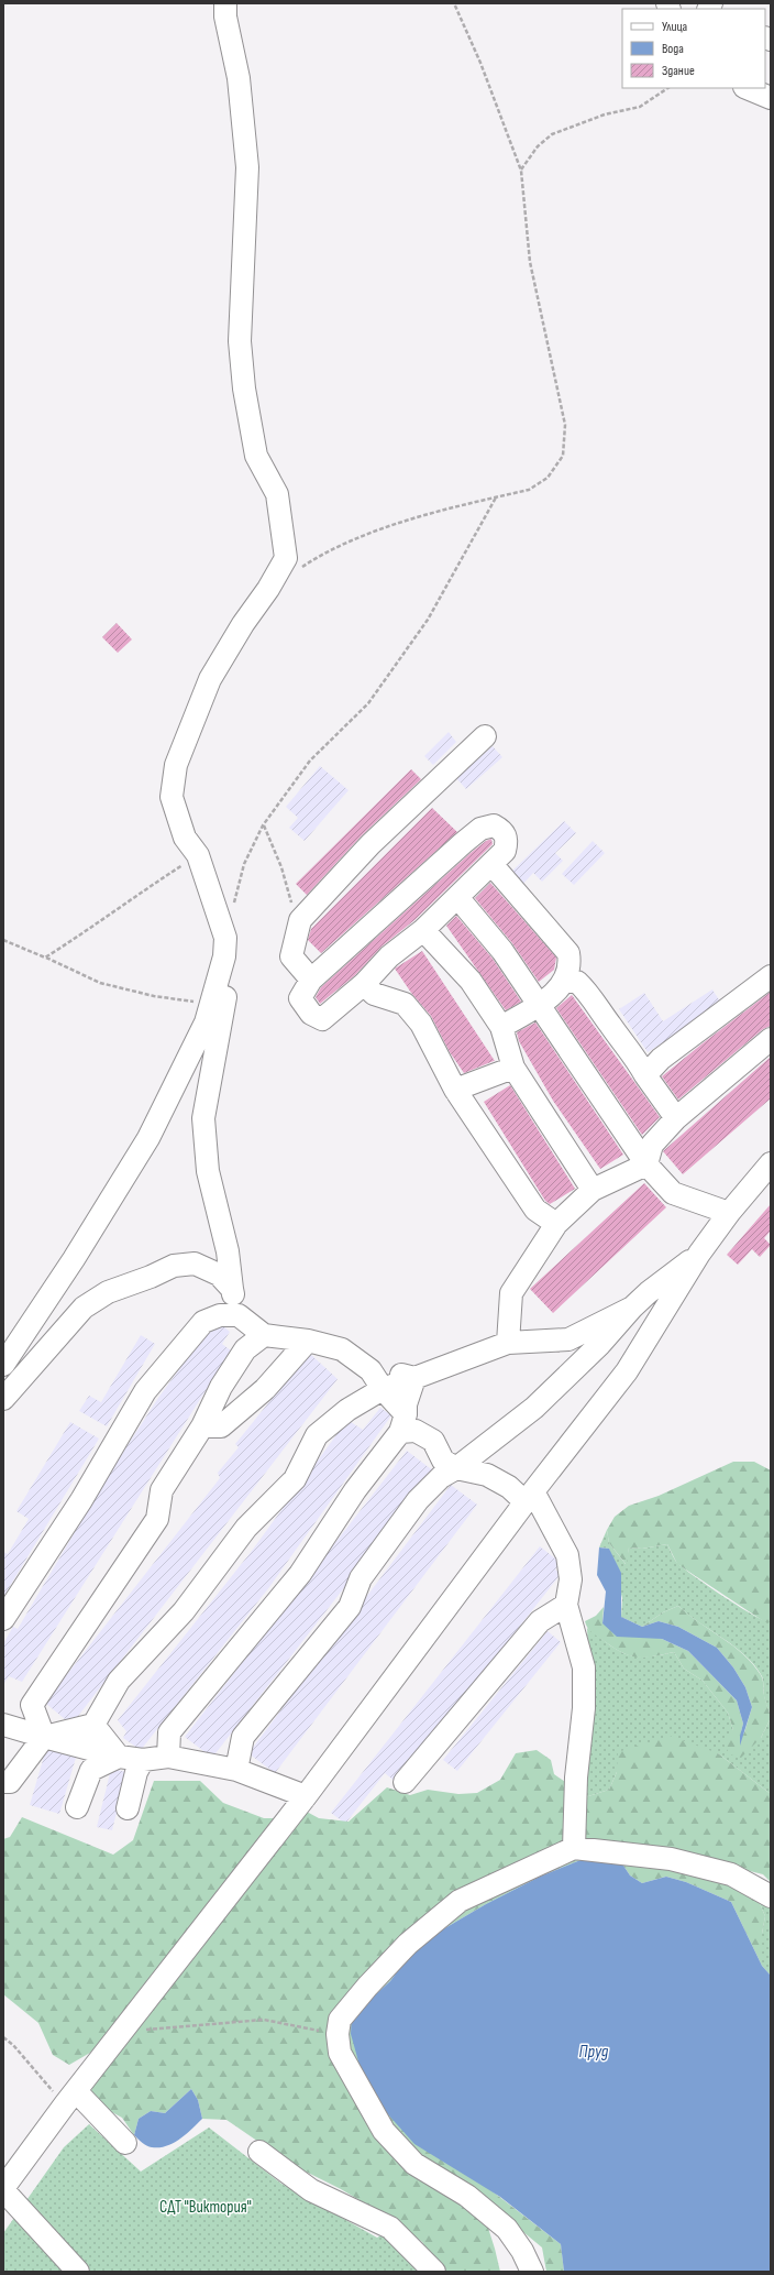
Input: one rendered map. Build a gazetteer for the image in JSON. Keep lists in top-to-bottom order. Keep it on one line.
{"water":["Пруд"],"parks":["СДТ \"Виктория\""],"legend":["Улица","Вода","Здание"]}
